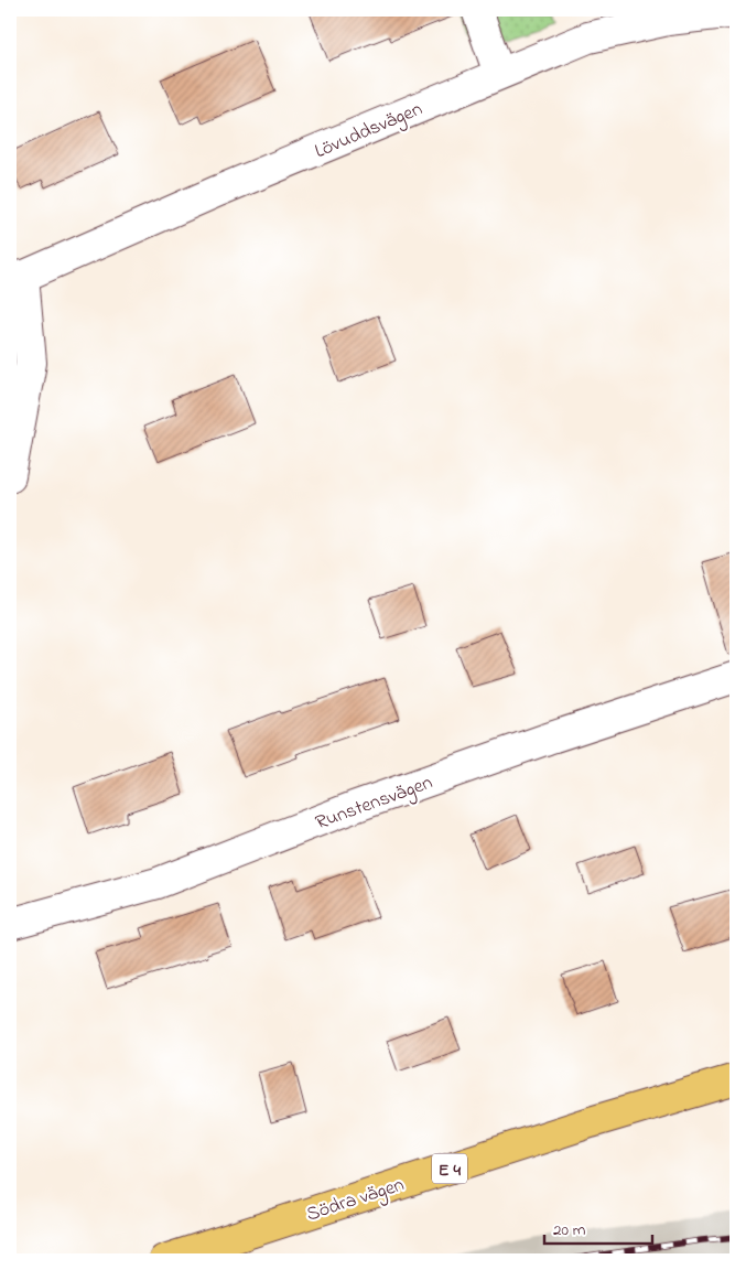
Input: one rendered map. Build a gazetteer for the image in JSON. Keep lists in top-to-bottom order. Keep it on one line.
{"streets":{"highway":["E 4","Södra vägen"],"street":["Lövuddsvägen","Runstensvägen"]},"scale_bar":"20 m"}
